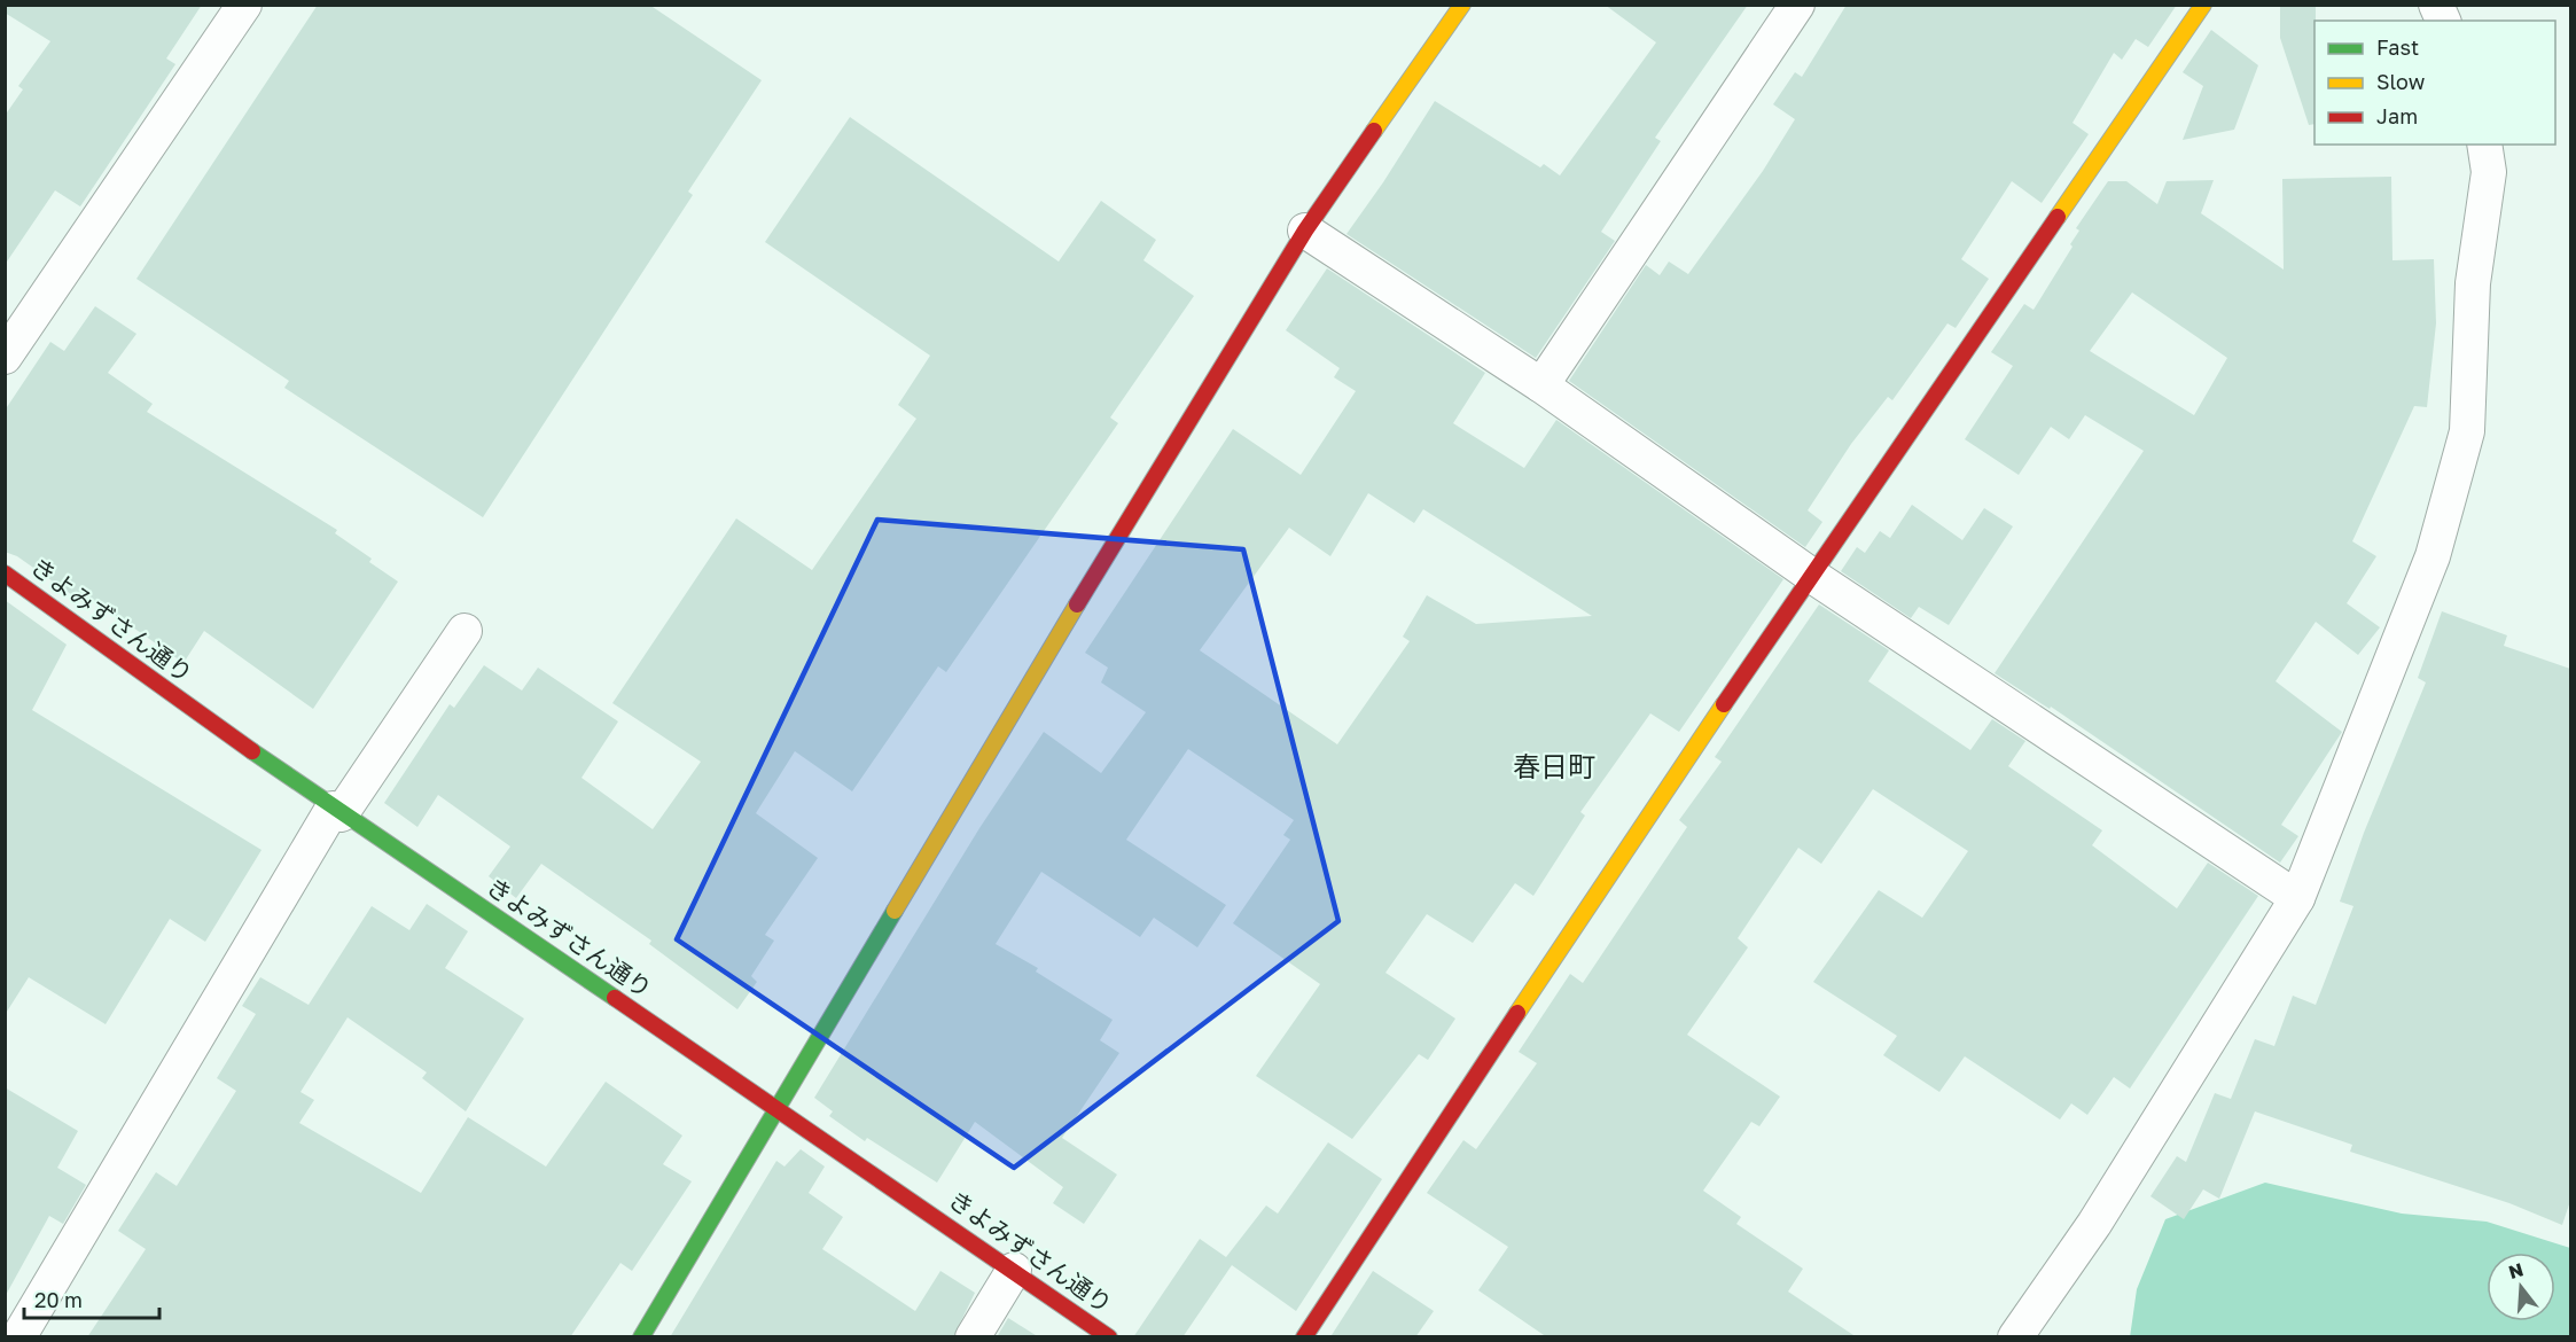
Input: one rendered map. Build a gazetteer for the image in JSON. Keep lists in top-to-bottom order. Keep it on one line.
{"streets":{"street":["きよみずさん通り"]},"districts":["春日町"],"legend":["Fast","Slow","Jam"],"scale_bar":"20 m","north":"top"}
